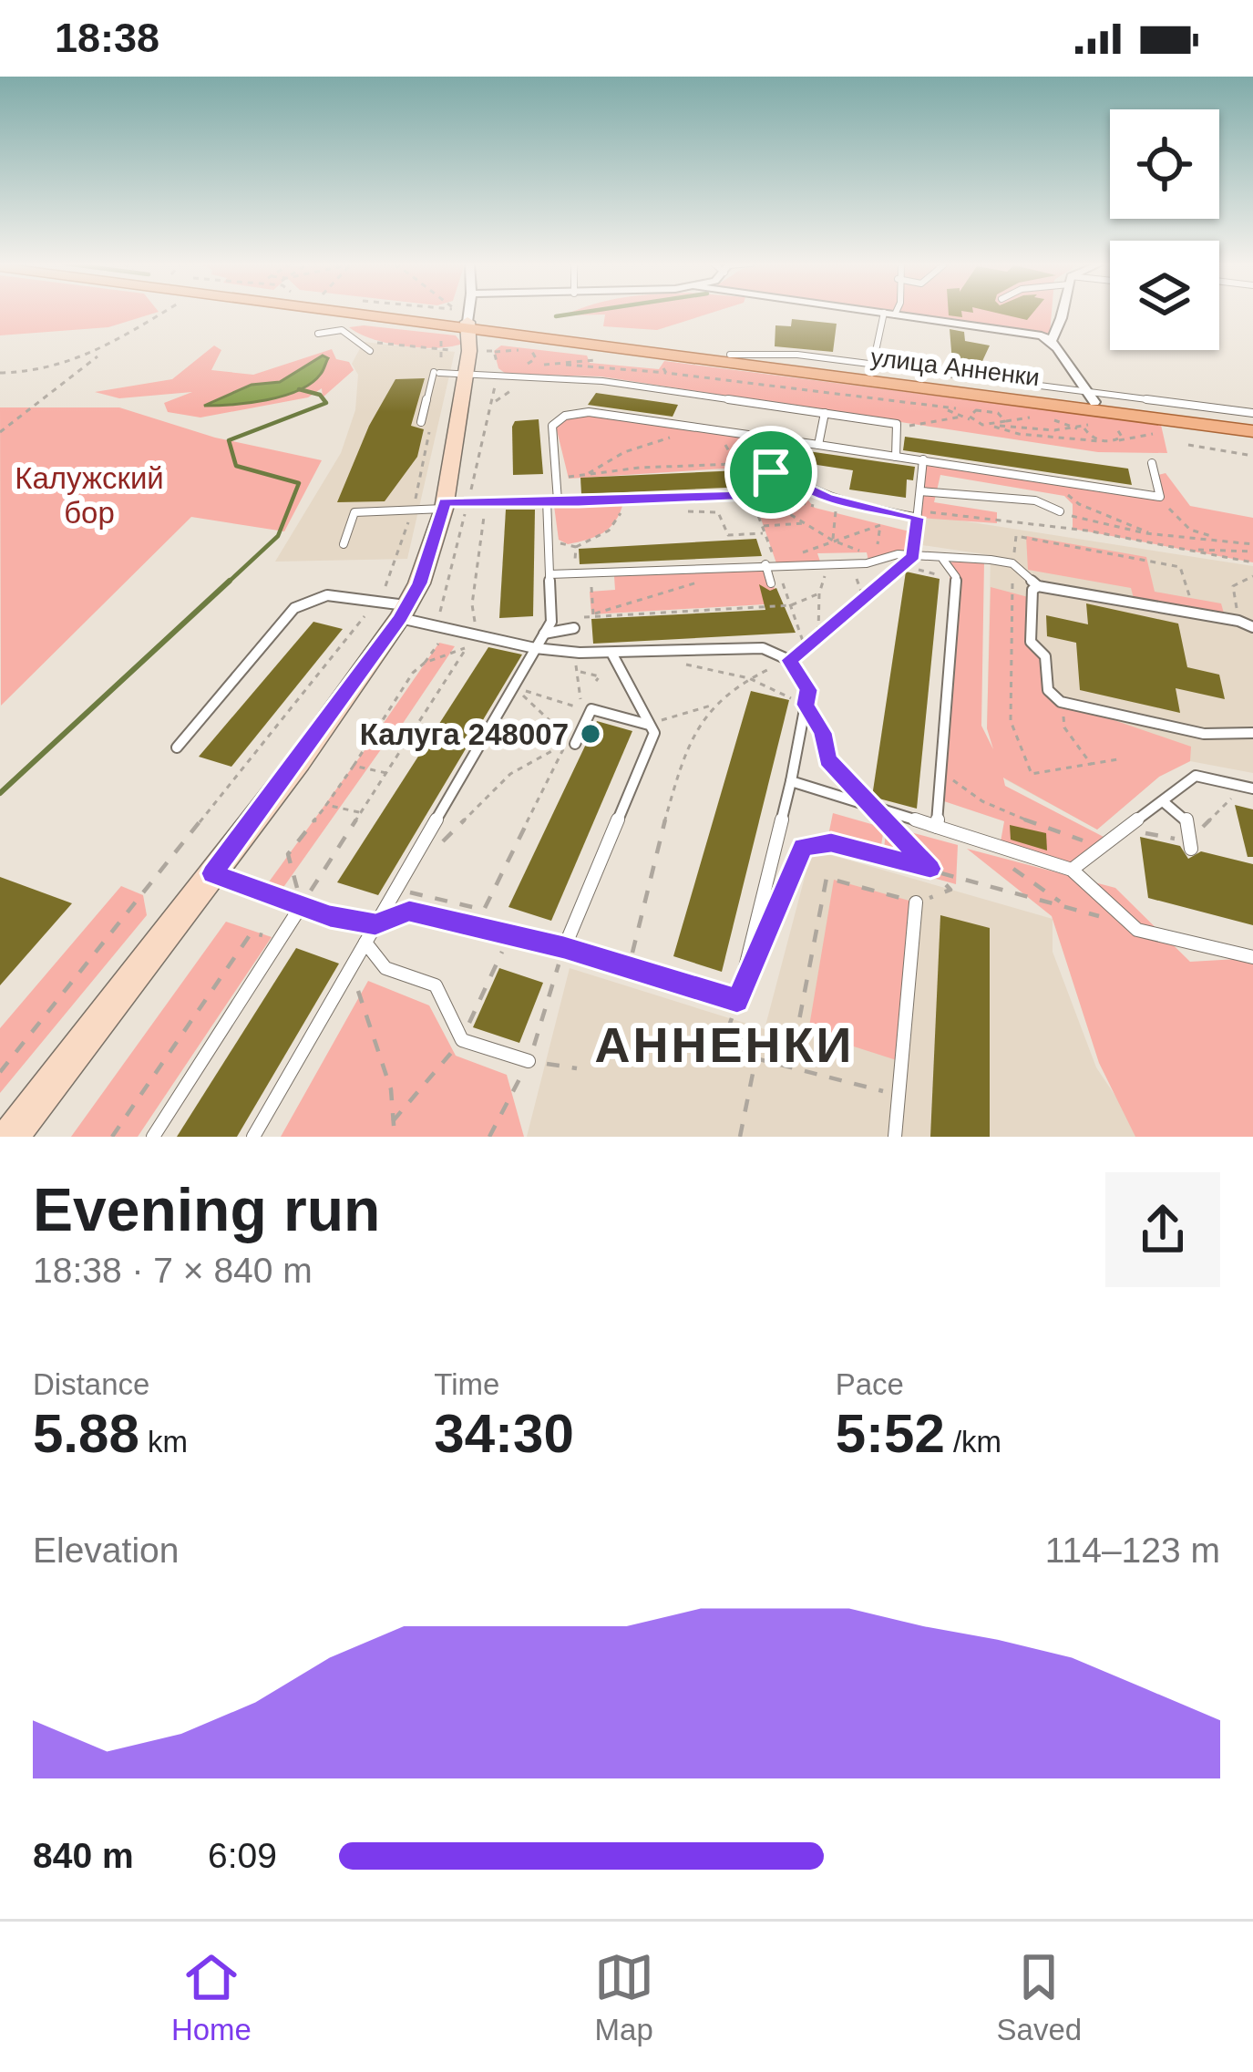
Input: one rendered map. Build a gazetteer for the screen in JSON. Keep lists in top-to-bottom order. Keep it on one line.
{"streets":{"main road":["улица Анненки"]},"districts":["АННЕНКИ"],"parks":["Калужский бор"],"places":["Калуга 248007"],"page":{"status":"18:38","heading":["Evening run","18:38 · 7 × 840 m"],"stats":[["Distance","5.88 km"],["Time","34:30"],["Pace","5:52 /km"]],"chart":["Elevation","114–123 m"],"list":[{"name":"840 m","note":"6:09"}],"tabs":["Home","Map","Saved"]}}
